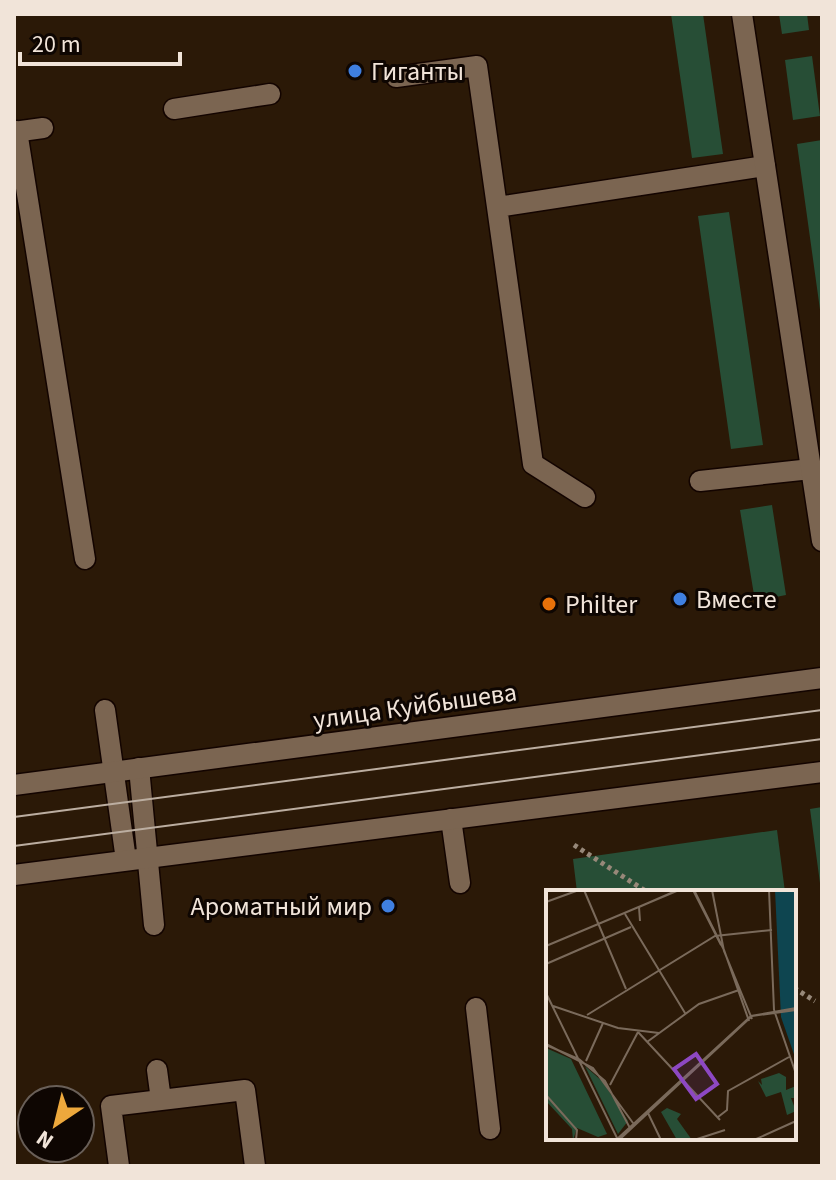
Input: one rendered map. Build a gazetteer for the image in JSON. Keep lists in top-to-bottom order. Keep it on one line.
{"streets":{"main road":["улица Куйбышева"]},"places":["Гиганты","Вместе","Philter","Ароматный мир"],"scale_bar":"20 m","north":"bottom left"}
